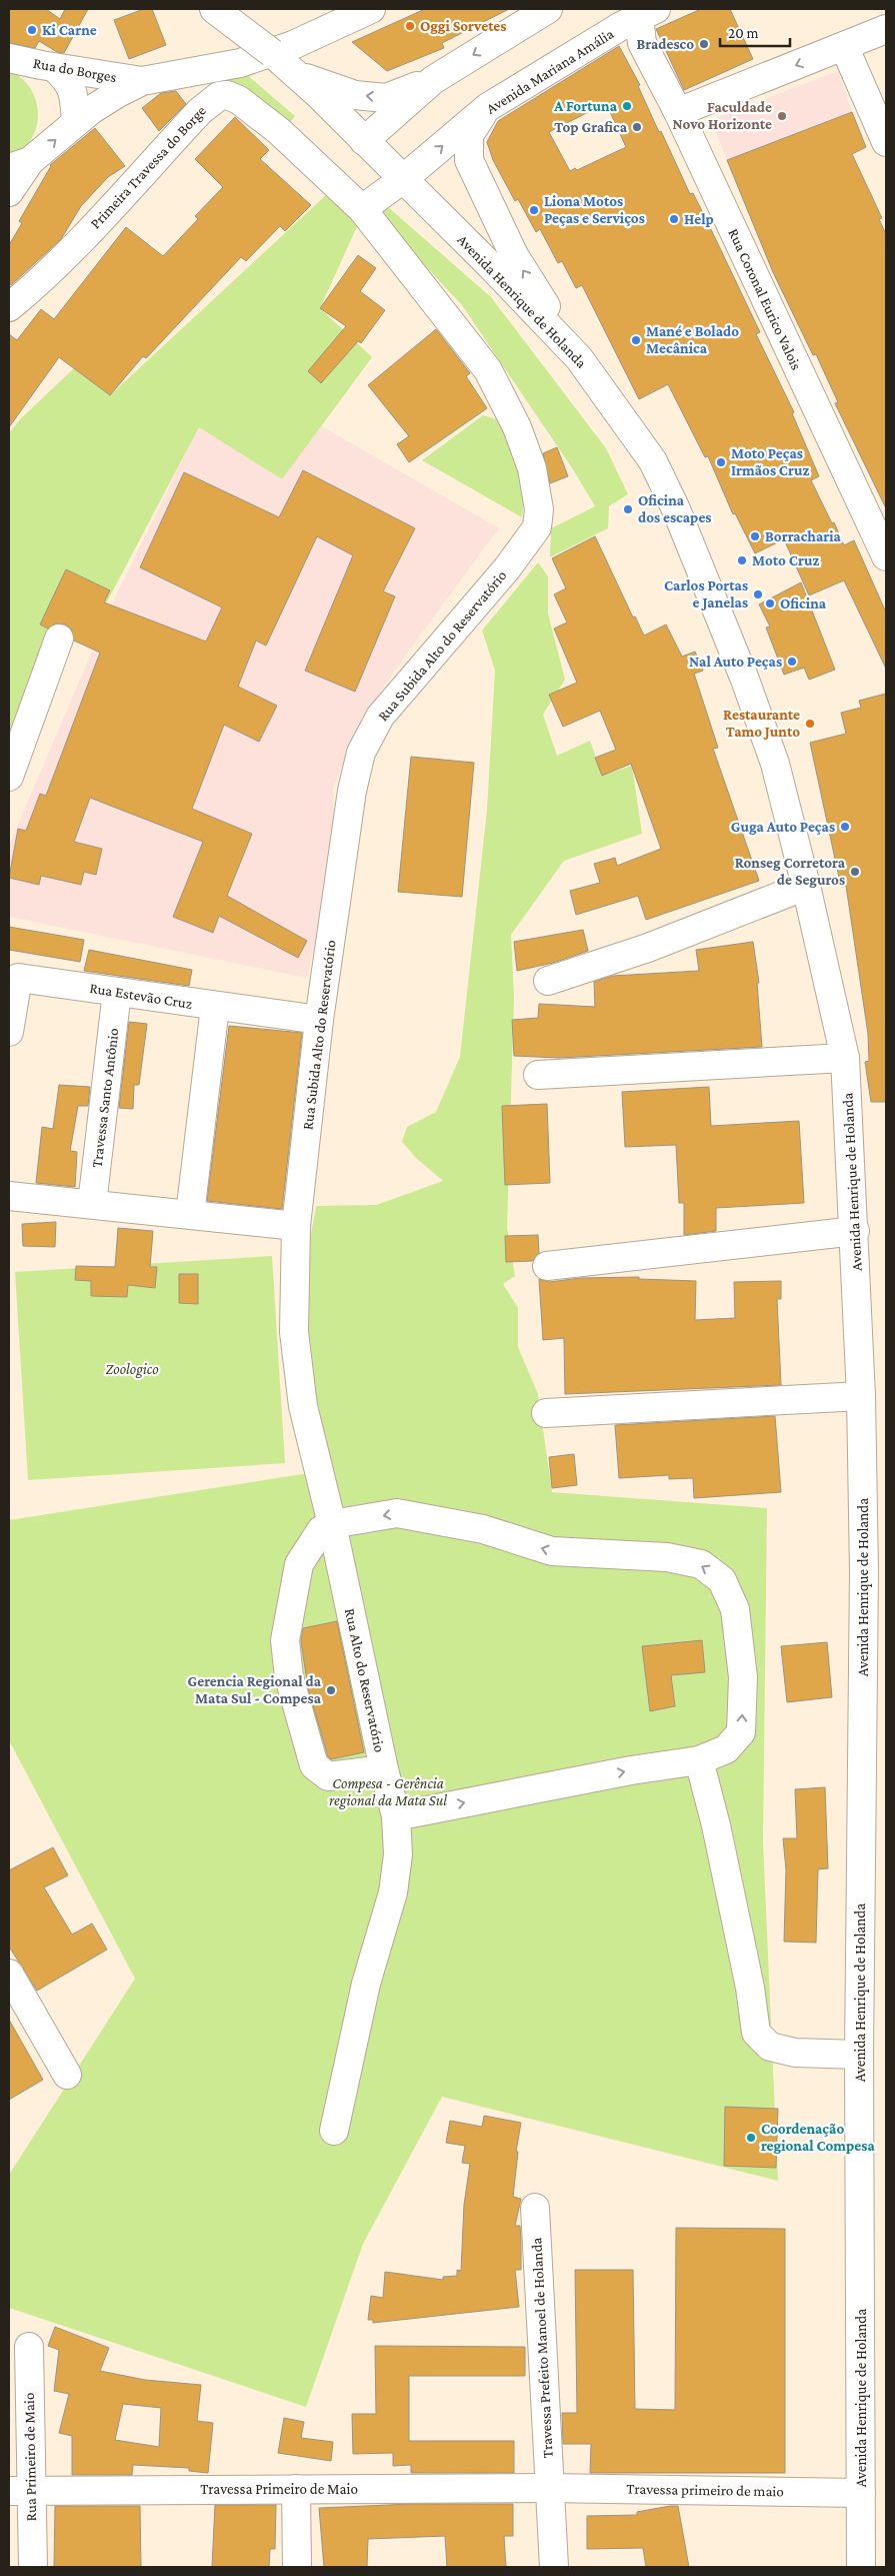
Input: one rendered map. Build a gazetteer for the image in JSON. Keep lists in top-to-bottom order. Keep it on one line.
{"streets":{"street":["Rua do Borges","Avenida Mariana Amália","Primeira Travessa do Borge","Rua Coronal Eurico Valois","Avenida Henrique de Holanda","Rua Subida Alto do Reservatório","Rua Estevão Cruz","Travessa Santo Antônio","Rua Alto do Reservatório","Travessa Prefeito Manoel de Holanda","Rua Primeiro de Maio","Travessa Primeiro de Maio","Travessa primeiro de maio"]},"crossings":[["Avenida Mariana Amália","Rua Coronal Eurico Valois"],["Avenida Mariana Amália","Avenida Henrique de Holanda"],["Primeira Travessa do Borge","Rua Subida Alto do Reservatório"],["Avenida Henrique de Holanda","Travessa primeiro de maio"],["Rua Subida Alto do Reservatório","Rua Estevão Cruz"],["Rua Subida Alto do Reservatório","Rua Alto do Reservatório"],["Rua Estevão Cruz","Travessa Santo Antônio"],["Travessa Prefeito Manoel de Holanda","Travessa Primeiro de Maio"],["Travessa Prefeito Manoel de Holanda","Travessa primeiro de maio"],["Rua Primeiro de Maio","Travessa Primeiro de Maio"],["Travessa Primeiro de Maio","Travessa primeiro de maio"]],"parks":["Zoologico","Compesa - Gerência regional da Mata Sul"],"places":["Oggi Sorvetes","Ki Carne","Bradesco","A Fortuna","Faculdade Novo Horizonte","Top Grafica","Liona Motos Peças e Serviços","Help","Mané e Bolado Mecânica","Moto Peças Irmãos Cruz","Oficina dos escapes","Borracharia","Moto Cruz","Carlos Portas e Janelas","Oficina","Nal Auto Peças","Restaurante Tamo Junto","Guga Auto Peças","Ronseg Corretora de Seguros","Gerencia Regional da Mata Sul - Compesa","Coordenação regional Compesa"],"scale_bar":"20 m"}
